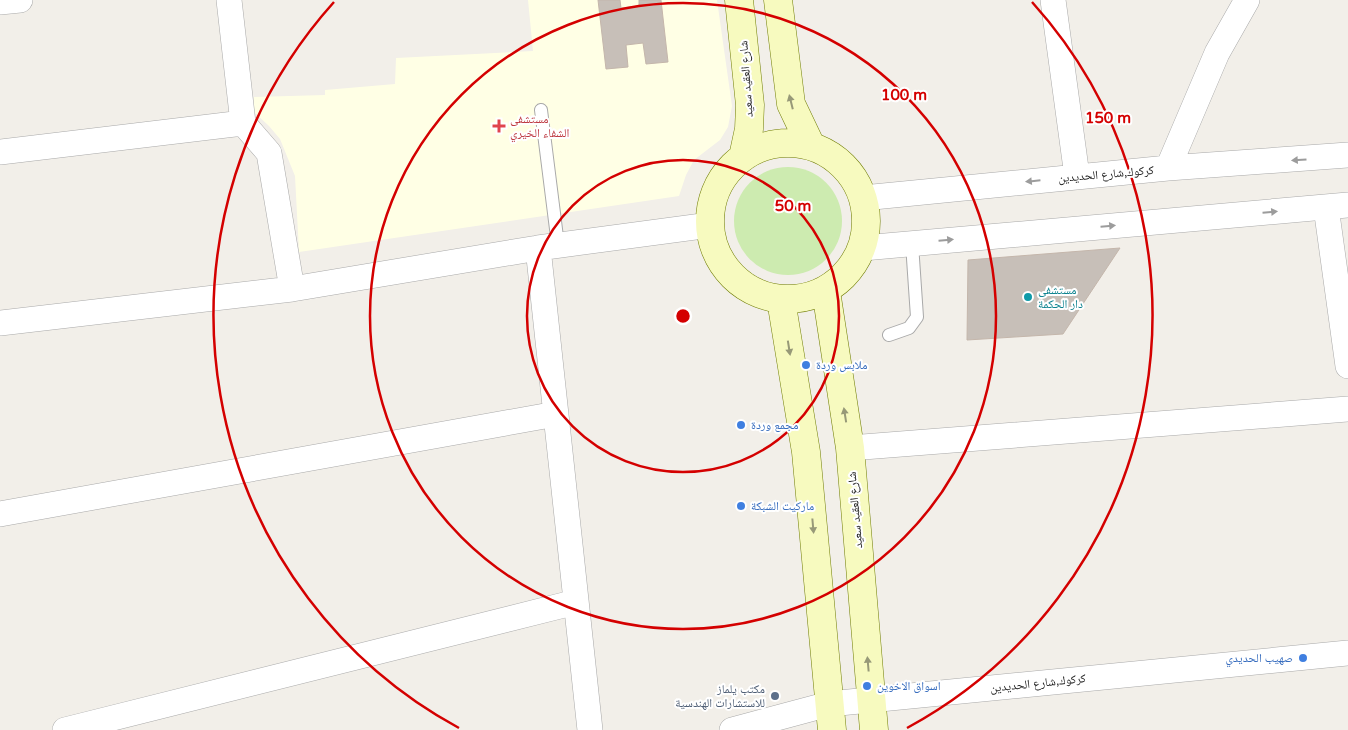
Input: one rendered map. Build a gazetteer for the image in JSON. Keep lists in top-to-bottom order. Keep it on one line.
{"streets":{"street":["شارع العقيد سعيد","كركوك,شارع الحديدين"]},"crossings":[["شارع العقيد سعيد","كركوك,شارع الحديدين"]],"places":{"health":["مستشفى الشفاء الخيري"],"other":["مستشفى دار الحكمة","ملابس وردة","مجمع وردة","ماركيت الشبكة","صهيب الحديدي","اسواق الاخوين","مكتب يلماز للاستشارات الهندسية"]},"rings":["100 m","150 m","50 m"]}
